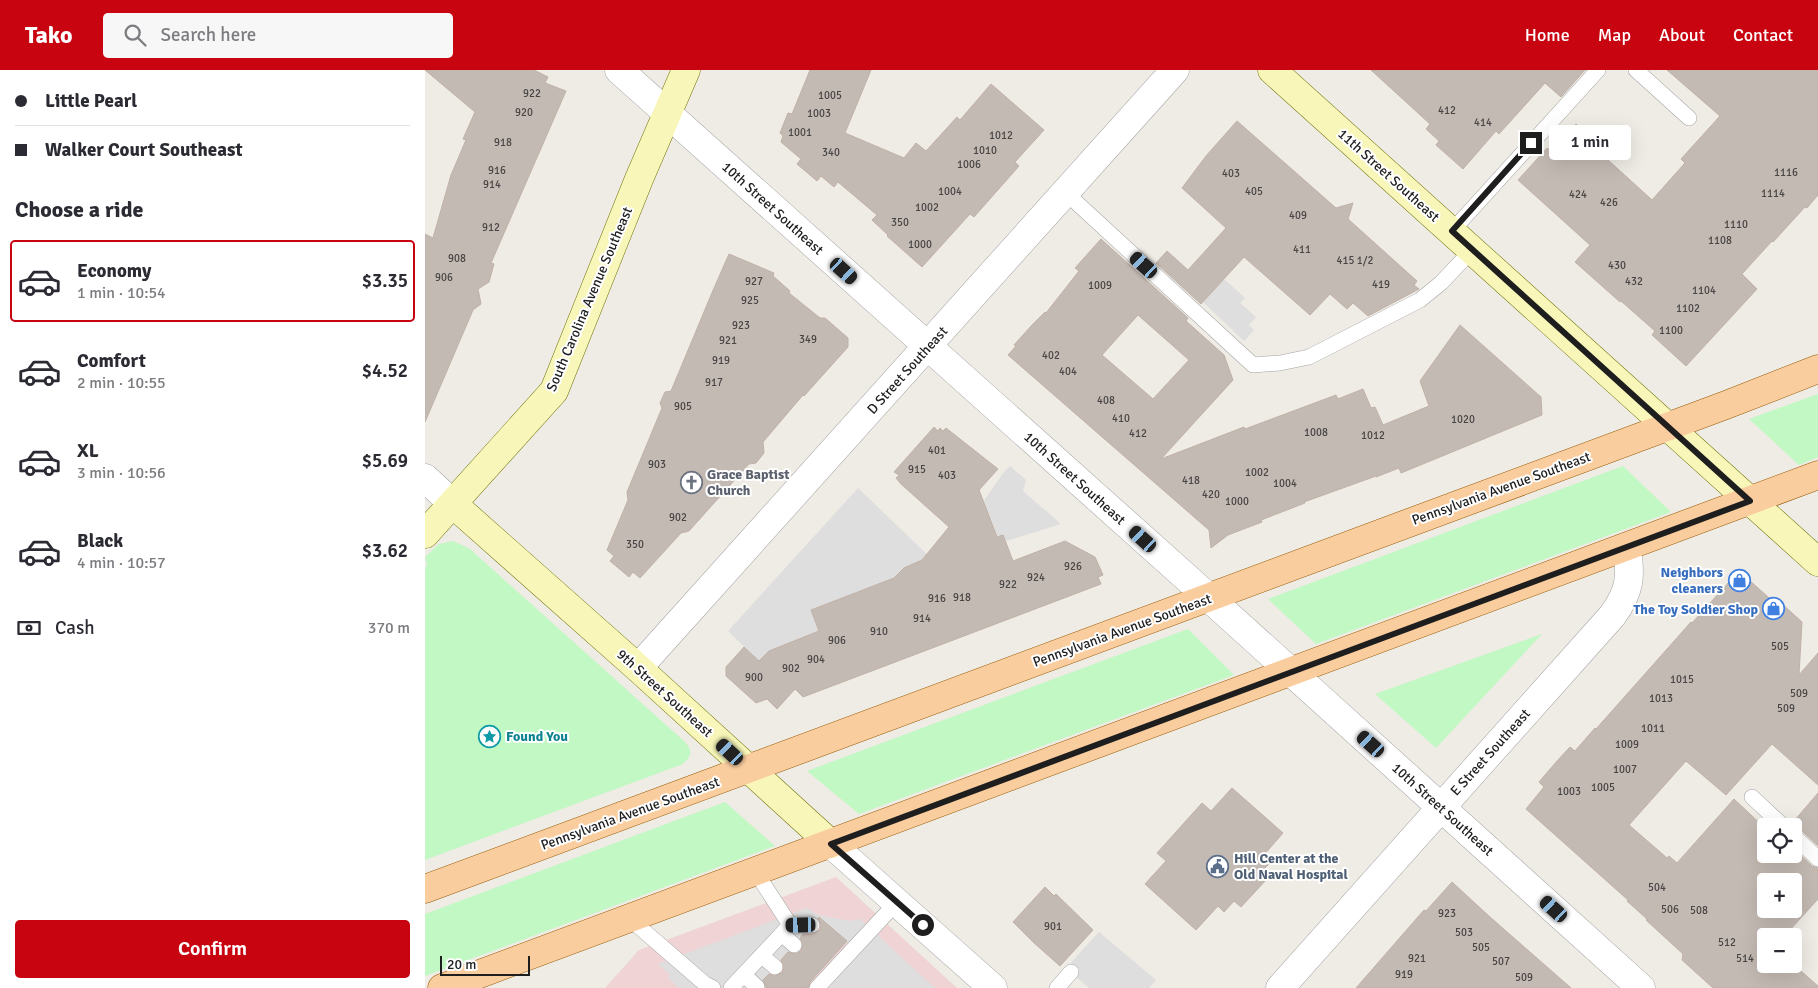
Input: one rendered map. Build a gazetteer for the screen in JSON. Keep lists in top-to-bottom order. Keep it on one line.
{"streets":{"main road":["Pennsylvania Avenue Southeast"],"street":["11th Street Southeast","10th Street Southeast","South Carolina Avenue Southeast","D Street Southeast","9th Street Southeast","E Street Southeast"]},"crossings":[["11th Street Southeast","Pennsylvania Avenue Southeast"],["10th Street Southeast","South Carolina Avenue Southeast"],["10th Street Southeast","D Street Southeast"],["10th Street Southeast","Pennsylvania Avenue Southeast"],["10th Street Southeast","E Street Southeast"],["South Carolina Avenue Southeast","9th Street Southeast"],["D Street Southeast","9th Street Southeast"],["Pennsylvania Avenue Southeast","9th Street Southeast"]],"places":{"church":["Grace Baptist Church"],"shop":["Neighbors cleaners","The Toy Soldier Shop"],"place":["Found You"],"public building":["Hill Center at the Old Naval Hospital"]},"house_numbers":["922","1005","412","920","1003","414","1001","1012","918","1010","340","1006","916","1116","403","914","1004","405","1114","424","426","1002","409","350","1110","912","1108","1000","411","908","415 1/2","430","906","927","432","419","1009","1104","925","1102","923","1100","349","921","402","919","404","917","408","905","410","1020","1008","412","1012","401","903","915","1002","403","418","1004","420","1000","902","350","926","924","922","918","916","914","910","906","505","904","902","900","1015","509","1013","509","1011","1009","1007","1005","1003","504","506","508","923","901","503","512","505","921","514","507","919","509"],"scale_bar":"20 m","page":{"header":"Tako","search":"Search here","nav":["Home","Map","About","Contact"],"banner":["Little Pearl","Walker Court Southeast"],"bubble":"1 min","heading":"Choose a ride","list":[{"name":"Economy","note":"1 min · 10:54","value":"$3.35"},{"name":"Comfort","note":"2 min · 10:55","value":"$4.52"},{"name":"XL","note":"3 min · 10:56","value":"$5.69"},{"name":"Black","note":"4 min · 10:57","value":"$3.62"}],"pay":["Cash","370 m"],"map_buttons":["+","−"],"buttons":"Confirm","scale":"20 m"}}
